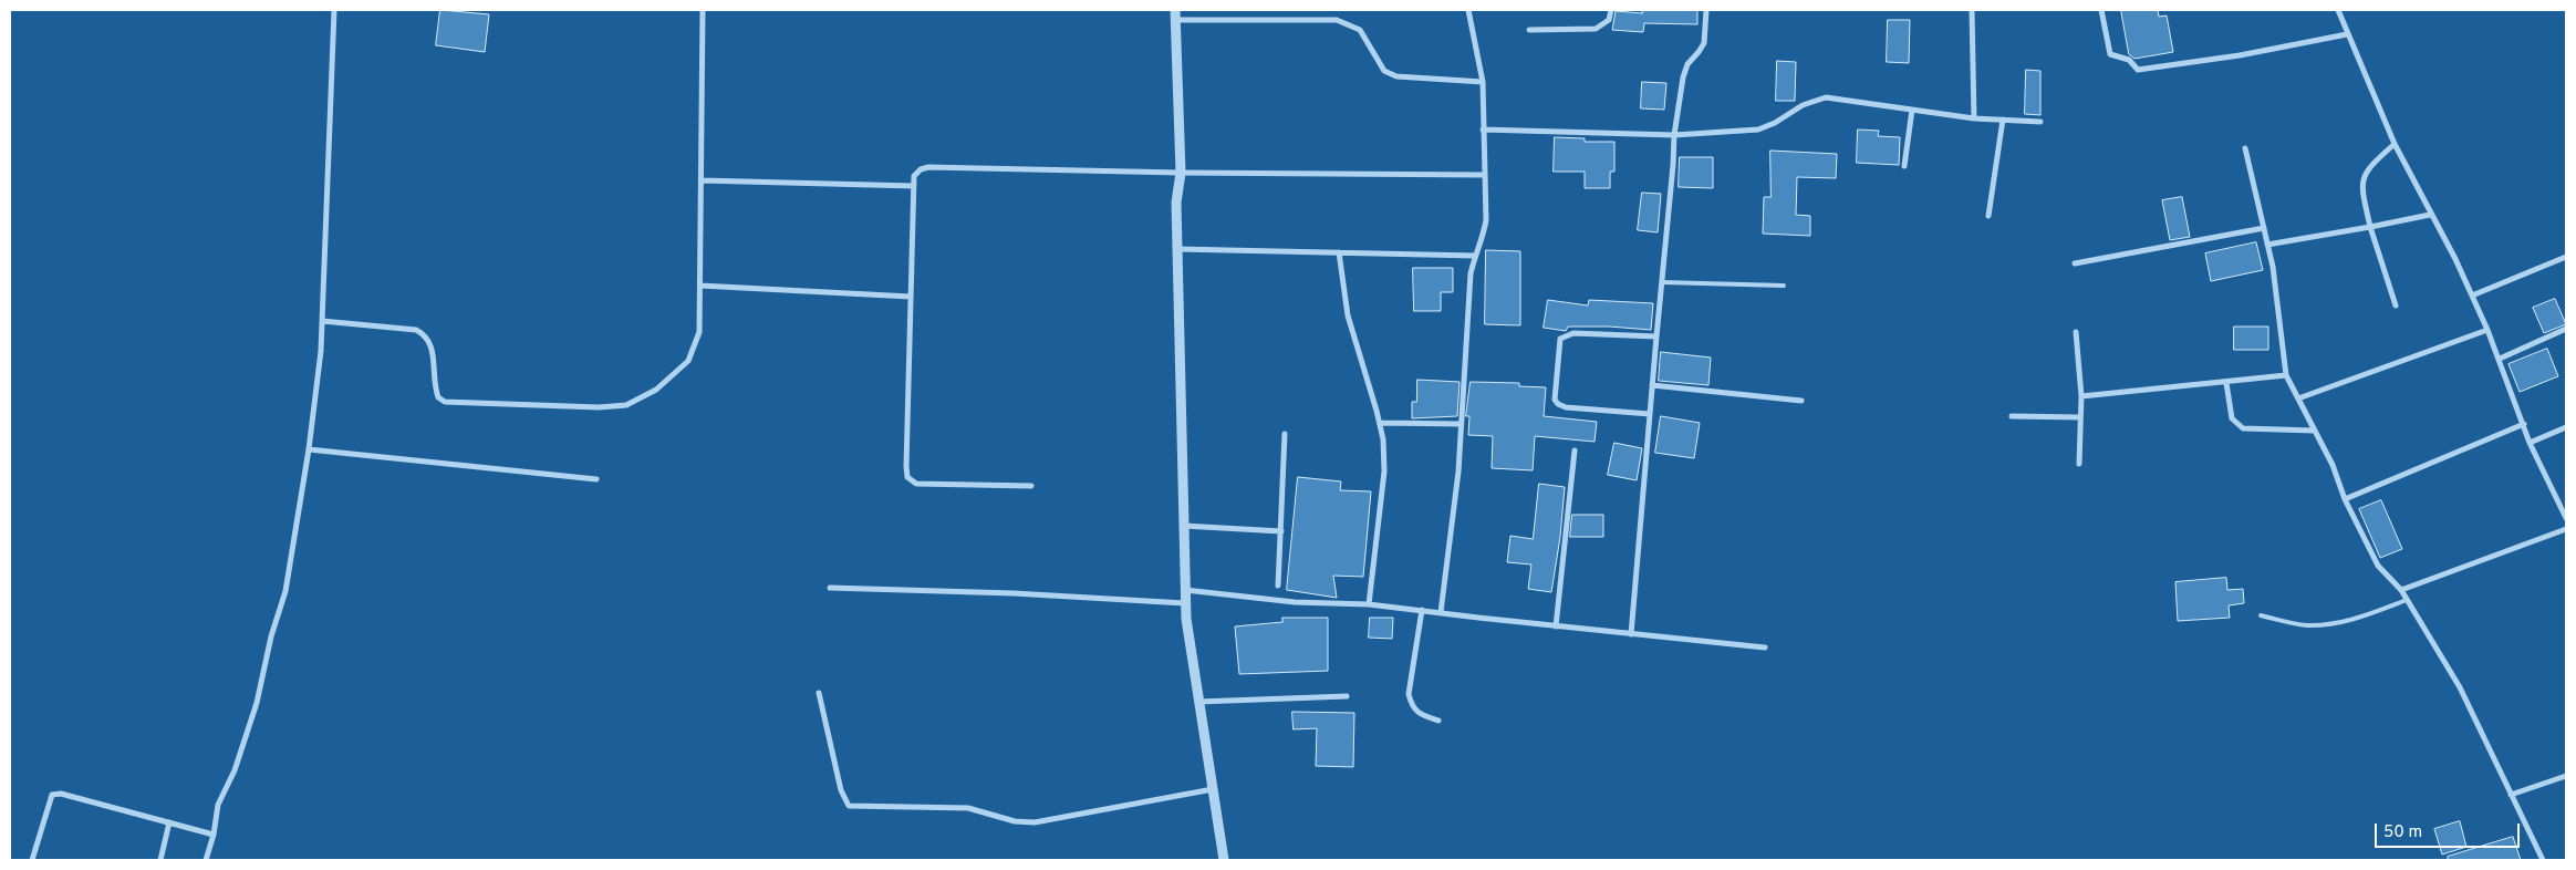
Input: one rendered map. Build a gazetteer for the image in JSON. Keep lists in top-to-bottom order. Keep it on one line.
{"scale_bar":"50 m"}
